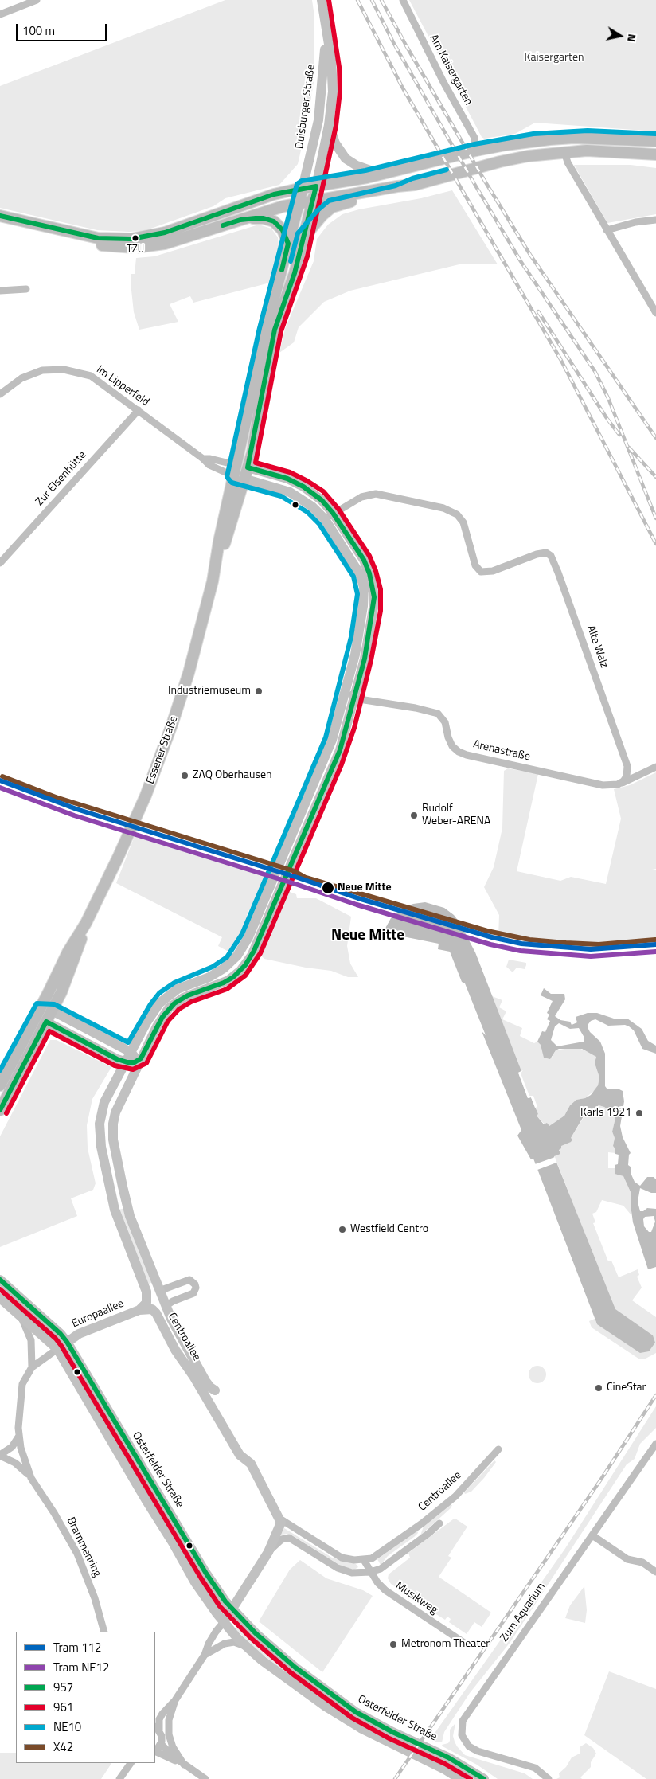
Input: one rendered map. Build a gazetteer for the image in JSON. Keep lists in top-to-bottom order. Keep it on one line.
{"streets":{"main road":["Essener Straße"],"street":["Am Kaisergarten","Duisburger Straße","Im Lipperfeld","Zur Eisenhütte","Alte Walz","Arenastraße","Europaallee","Centroallee","Osterfelder Straße","Brammenring","Musikweg","Zum Aquarium"]},"crossings":[["Duisburger Straße","Essener Straße"],["Im Lipperfeld","Zur Eisenhütte"],["Im Lipperfeld","Essener Straße"],["Alte Walz","Arenastraße"],["Arenastraße","Centroallee"],["Europaallee","Centroallee"],["Europaallee","Osterfelder Straße"],["Centroallee","Musikweg"]],"districts":["Neue Mitte"],"parks":["Kaisergarten"],"places":["TZU","Industriemuseum","ZAQ Oberhausen","Rudolf Weber-ARENA","Neue Mitte","Karls 1921","Westfield Centro","CineStar","Metronom Theater"],"lines":["transit line 961","transit line NE10","transit line 957","transit line X42","tram line 112","tram line NE12"],"legend":["Tram 112","Tram NE12","957","961","NE10","X42"],"scale_bar":"100 m","north":"right"}
